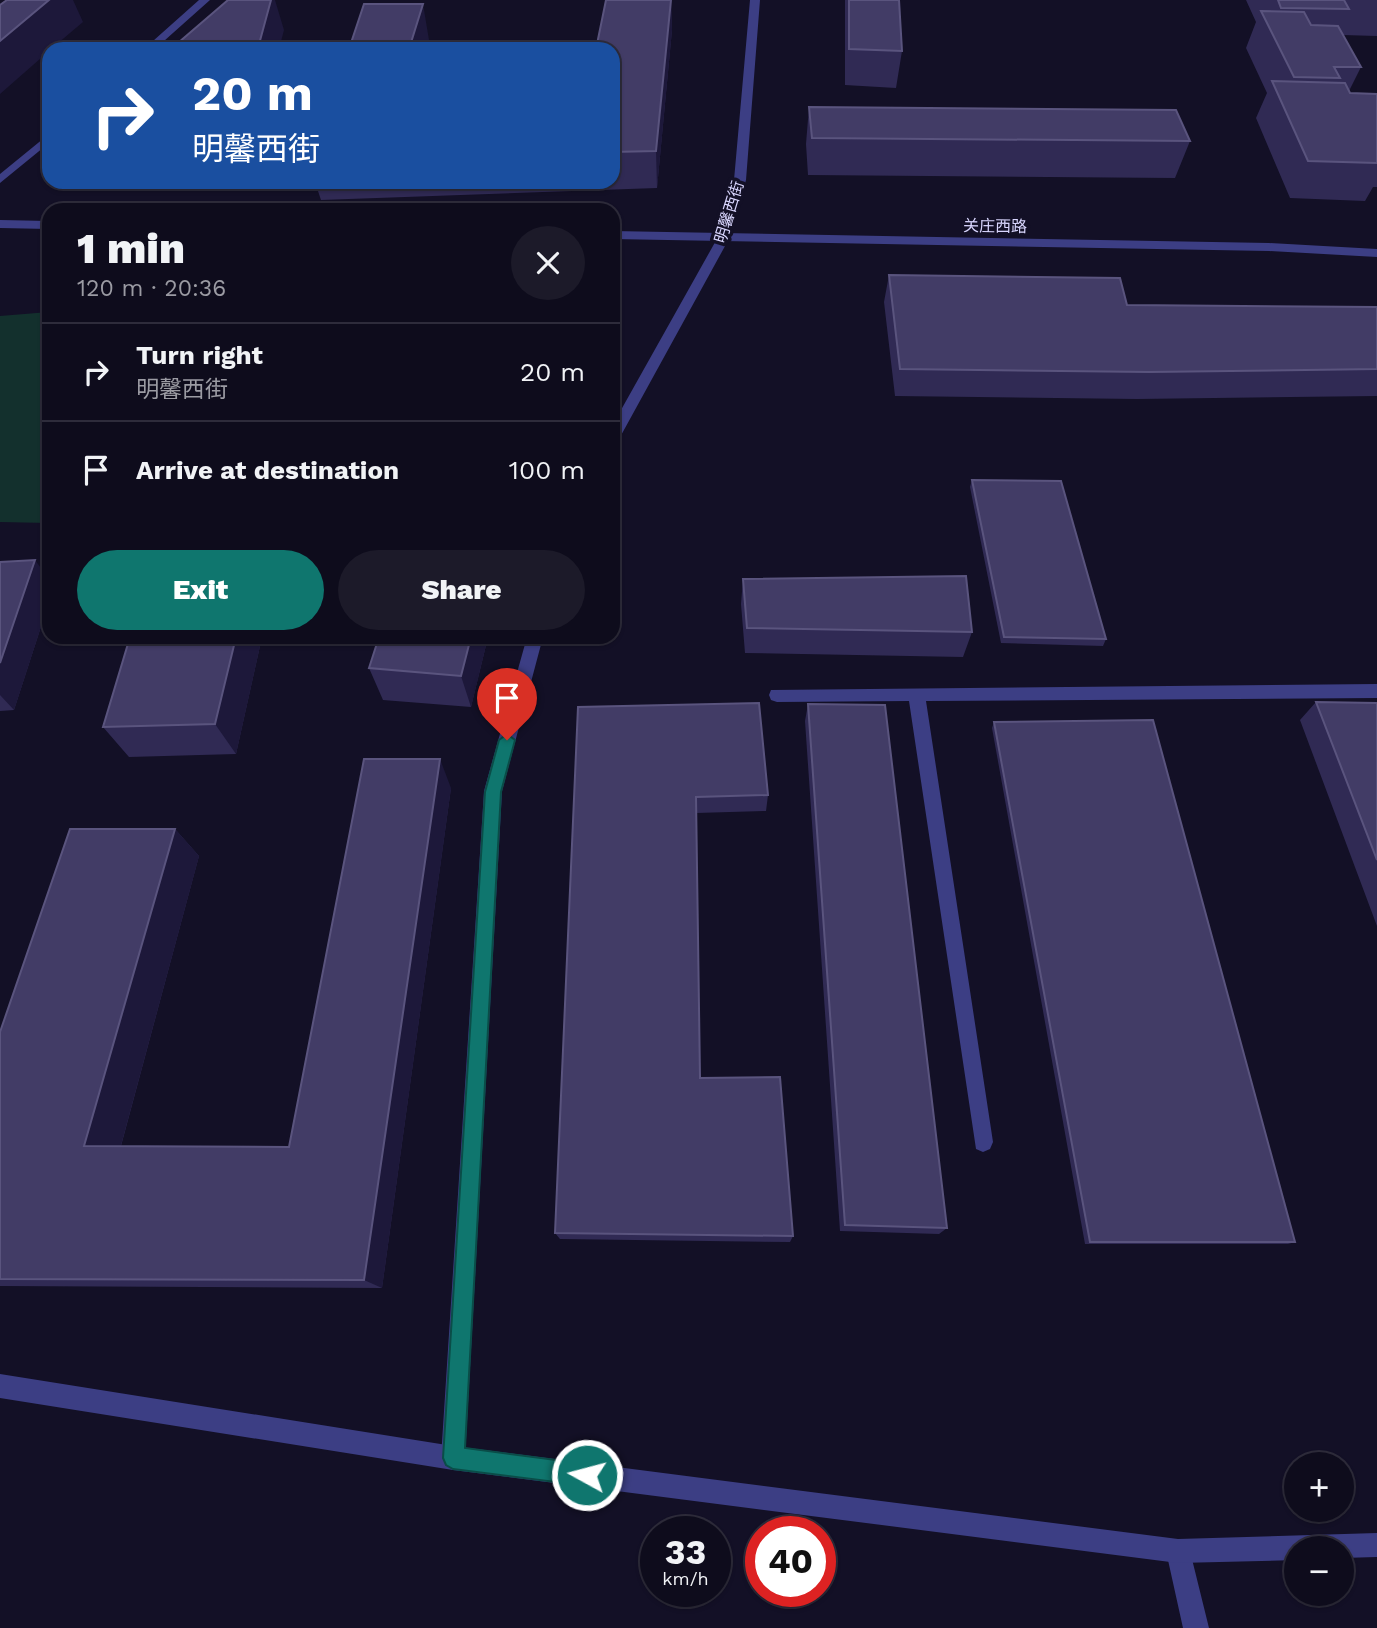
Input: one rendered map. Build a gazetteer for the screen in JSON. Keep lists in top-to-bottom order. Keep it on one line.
{"streets":{"street":["明馨西街","关庄西路"]},"crossings":[["明馨西街","关庄西路"]],"page":{"turn":["20 m","明馨西街"],"heading":["1 min","120 m · 20:36"],"list":[{"name":"Turn right","note":"明馨西街","value":"20 m"},{"name":"Arrive at destination","value":"100 m"}],"buttons":["Exit","Share"],"map_buttons":["+","−"],"speed":"33 km/h","limit":"40"}}
